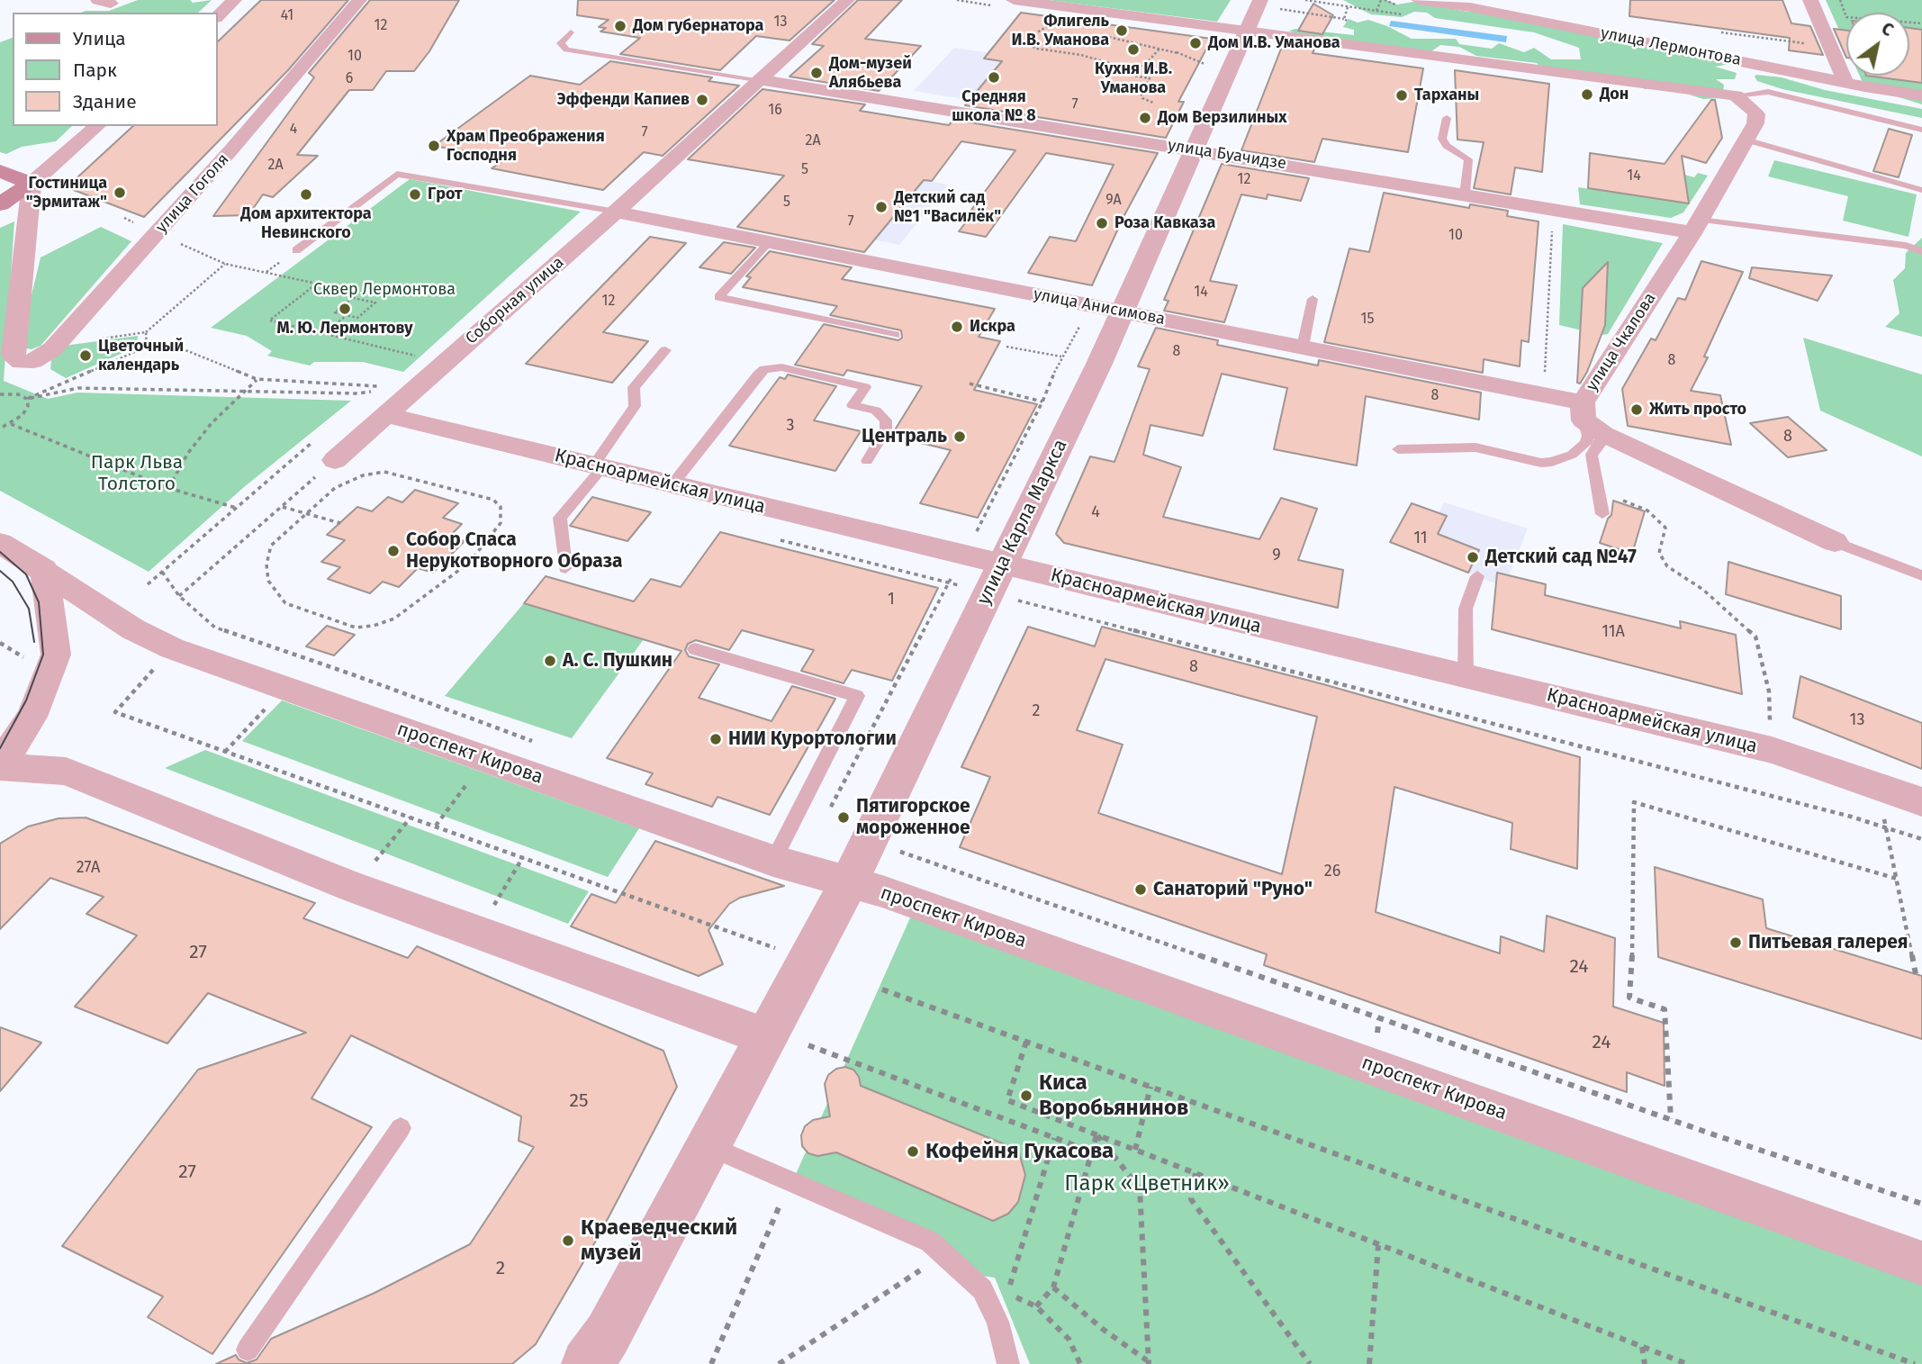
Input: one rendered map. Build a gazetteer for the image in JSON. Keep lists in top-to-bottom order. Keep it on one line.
{"streets":{"street":["улица Лермонтова","улица Буачидзе","улица Гоголя","Соборная улица","улица Анисимова","улица Чкалова","Красноармейская улица","улица Карла Маркса","проспект Кирова"]},"crossings":[["улица Лермонтова","улица Чкалова"],["улица Лермонтова","улица Карла Маркса"],["улица Буачидзе","Соборная улица"],["улица Буачидзе","улица Чкалова"],["улица Буачидзе","улица Карла Маркса"],["Соборная улица","улица Анисимова"],["Соборная улица","Красноармейская улица"],["улица Анисимова","улица Чкалова"],["улица Анисимова","улица Карла Маркса"],["Красноармейская улица","улица Карла Маркса"],["улица Карла Маркса","проспект Кирова"]],"parks":["Сквер Лермонтова","Парк Льва Толстого","Парк «Цветник»"],"places":["Дом губернатора","Флигель И.В. Уманова","Дом И.В. Уманова","Кухня И.В. Уманова","Дом-музей Алябьева","Средняя школа № 8","Дон","Тарханы","Эффенди Капиев","Дом Верзилиных","Храм Преображения Господня","Гостиница \"Эрмитаж\"","Дом архитектора Невинского","Грот","Детский сад №1 \"Василёк\"","Роза Кавказа","М. Ю. Лермонтову","Искра","Цветочный календарь","Жить просто","Централь","Собор Спаса Нерукотворного Образа","Детский сад №47","А. С. Пушкин","НИИ Курортологии","Пятигорское мороженное","Санаторий \"Руно\"","Питьевая галерея","Киса Воробьянинов","Кофейня Гукасова","Краеведческий музей"],"house_numbers":["41","13","12","10","6","7","16","4","7","2А","2А","5","14","12","9А","5","7","10","14","12","15","8","8","8","3","8","4","11","9","1","11А","8","2","13","27А","26","27","24","24","25","27","2"],"legend":["Улица","Парк","Здание"],"north":"top right"}
